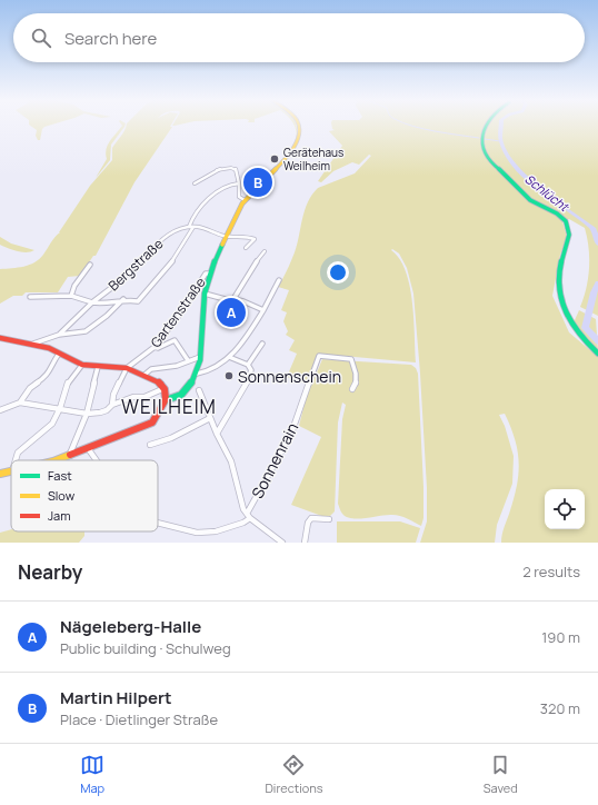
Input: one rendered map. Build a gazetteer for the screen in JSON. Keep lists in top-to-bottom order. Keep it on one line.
{"streets":{"street":["Bergstraße","Gartenstraße","Sonnenrain"]},"districts":["WEILHEIM"],"water":["Schlücht"],"places":["Gerätehaus Weilheim","Sonnenschein"],"legend":["Fast","Slow","Jam"],"page":{"search":"Search here","pins":["B","A"],"heading":["Nearby","2 results"],"list":[{"mark":"A","name":"Nägeleberg-Halle","note":"Public building · Schulweg","value":"190 m"},{"mark":"B","name":"Martin Hilpert","note":"Place · Dietlinger Straße","value":"320 m"}],"nav":["Map","Directions","Saved"]}}
